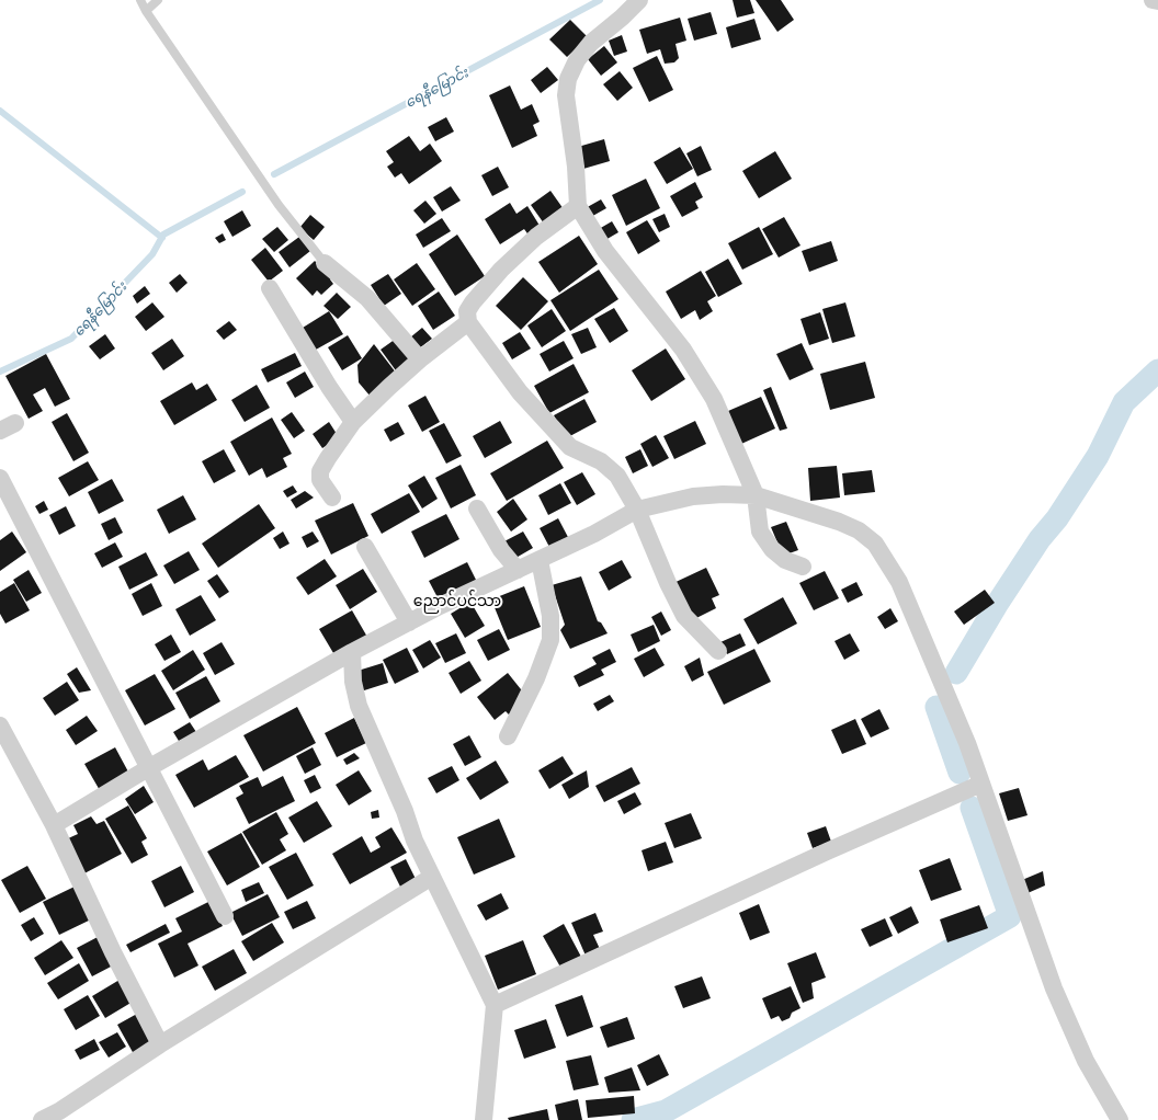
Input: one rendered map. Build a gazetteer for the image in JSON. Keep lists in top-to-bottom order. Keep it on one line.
{"districts":["ညောင်ပင်သာ"],"water":["ရေနီမြောင်း"]}
